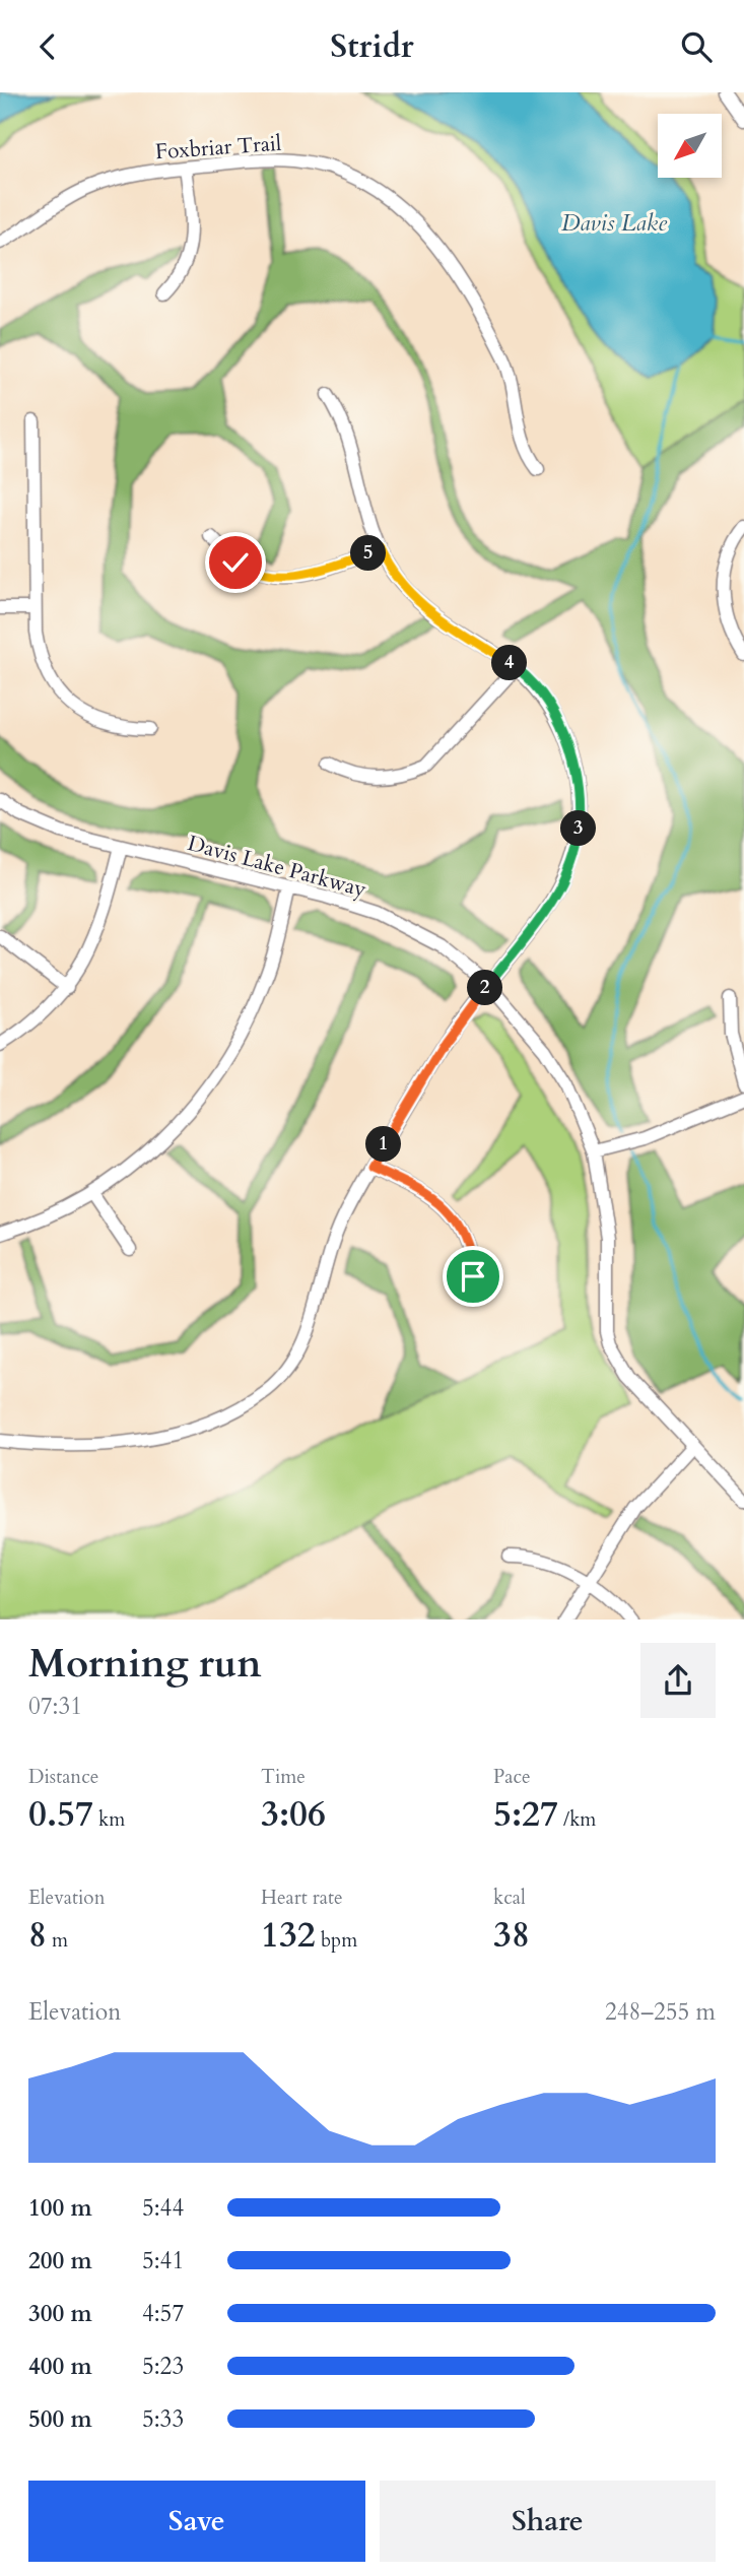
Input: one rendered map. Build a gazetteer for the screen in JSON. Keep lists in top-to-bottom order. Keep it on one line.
{"streets":{"street":["Foxbriar Trail","Davis Lake Parkway"]},"water":["Davis Lake"],"north":"bottom left","page":{"header":"Stridr","pins":["5","4","3","2","1"],"heading":["Morning run","07:31"],"stats":[["Distance","0.57 km"],["Time","3:06"],["Pace","5:27 /km"],["Elevation","8 m"],["Heart rate","132 bpm"],["kcal","38"]],"chart":["Elevation","248–255 m"],"list":[{"name":"100 m","note":"5:44"},{"name":"200 m","note":"5:41"},{"name":"300 m","note":"4:57"},{"name":"400 m","note":"5:23"},{"name":"500 m","note":"5:33"}],"buttons":["Save","Share"]}}
